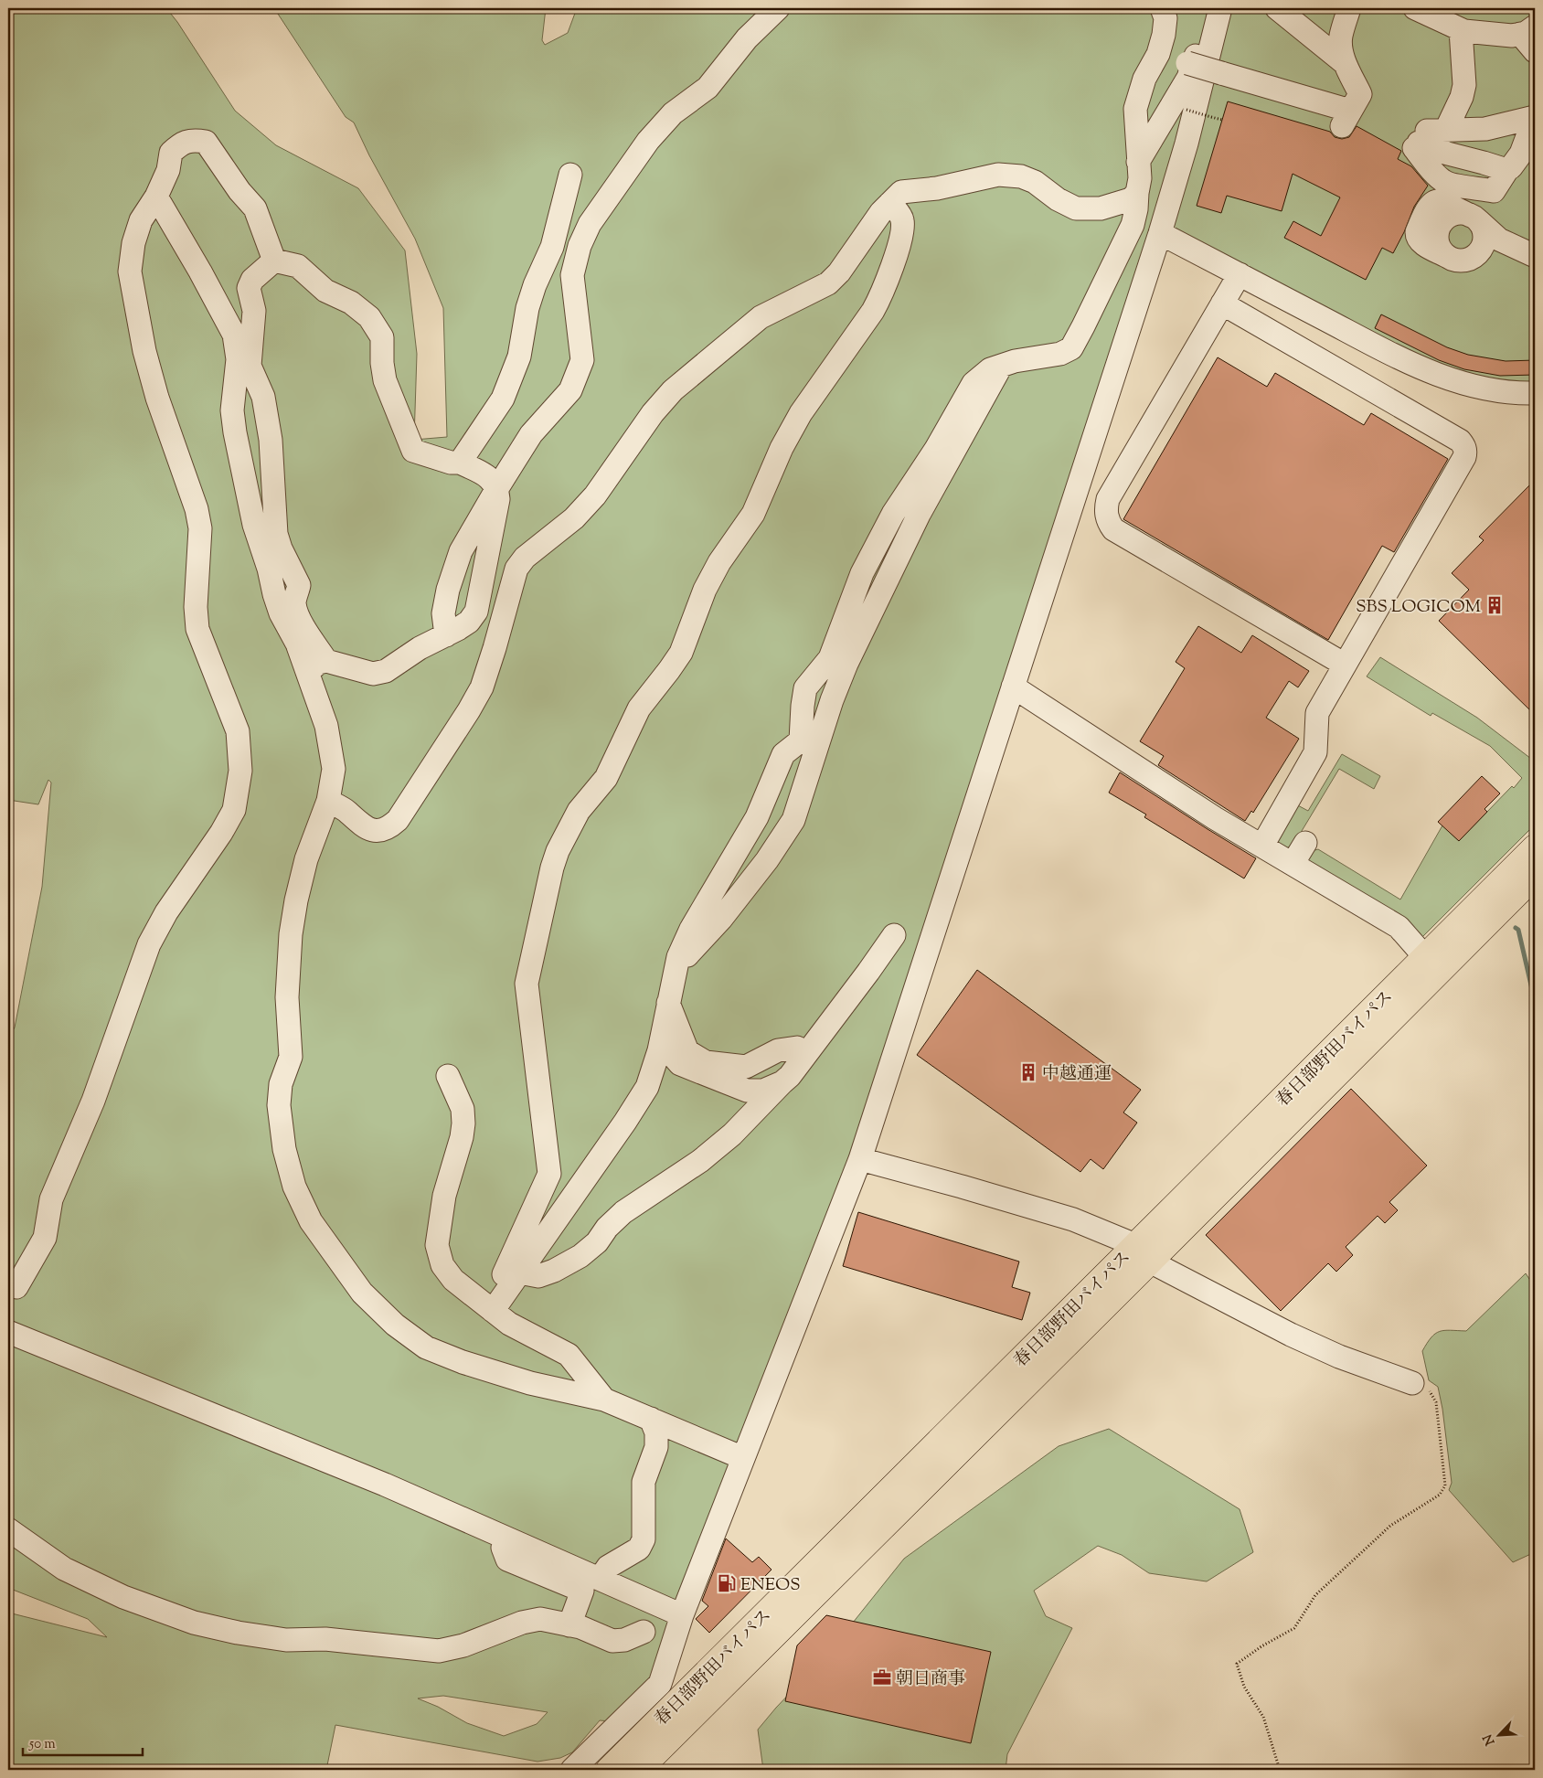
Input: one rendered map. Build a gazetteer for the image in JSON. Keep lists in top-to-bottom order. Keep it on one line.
{"streets":{"highway":["春日部野田バイパス"]},"places":{"building":["SBS LOGICOM","中越通運"],"fuel station":["ENEOS"],"office":["朝日商事"]},"scale_bar":"50 m","north":"bottom left"}
